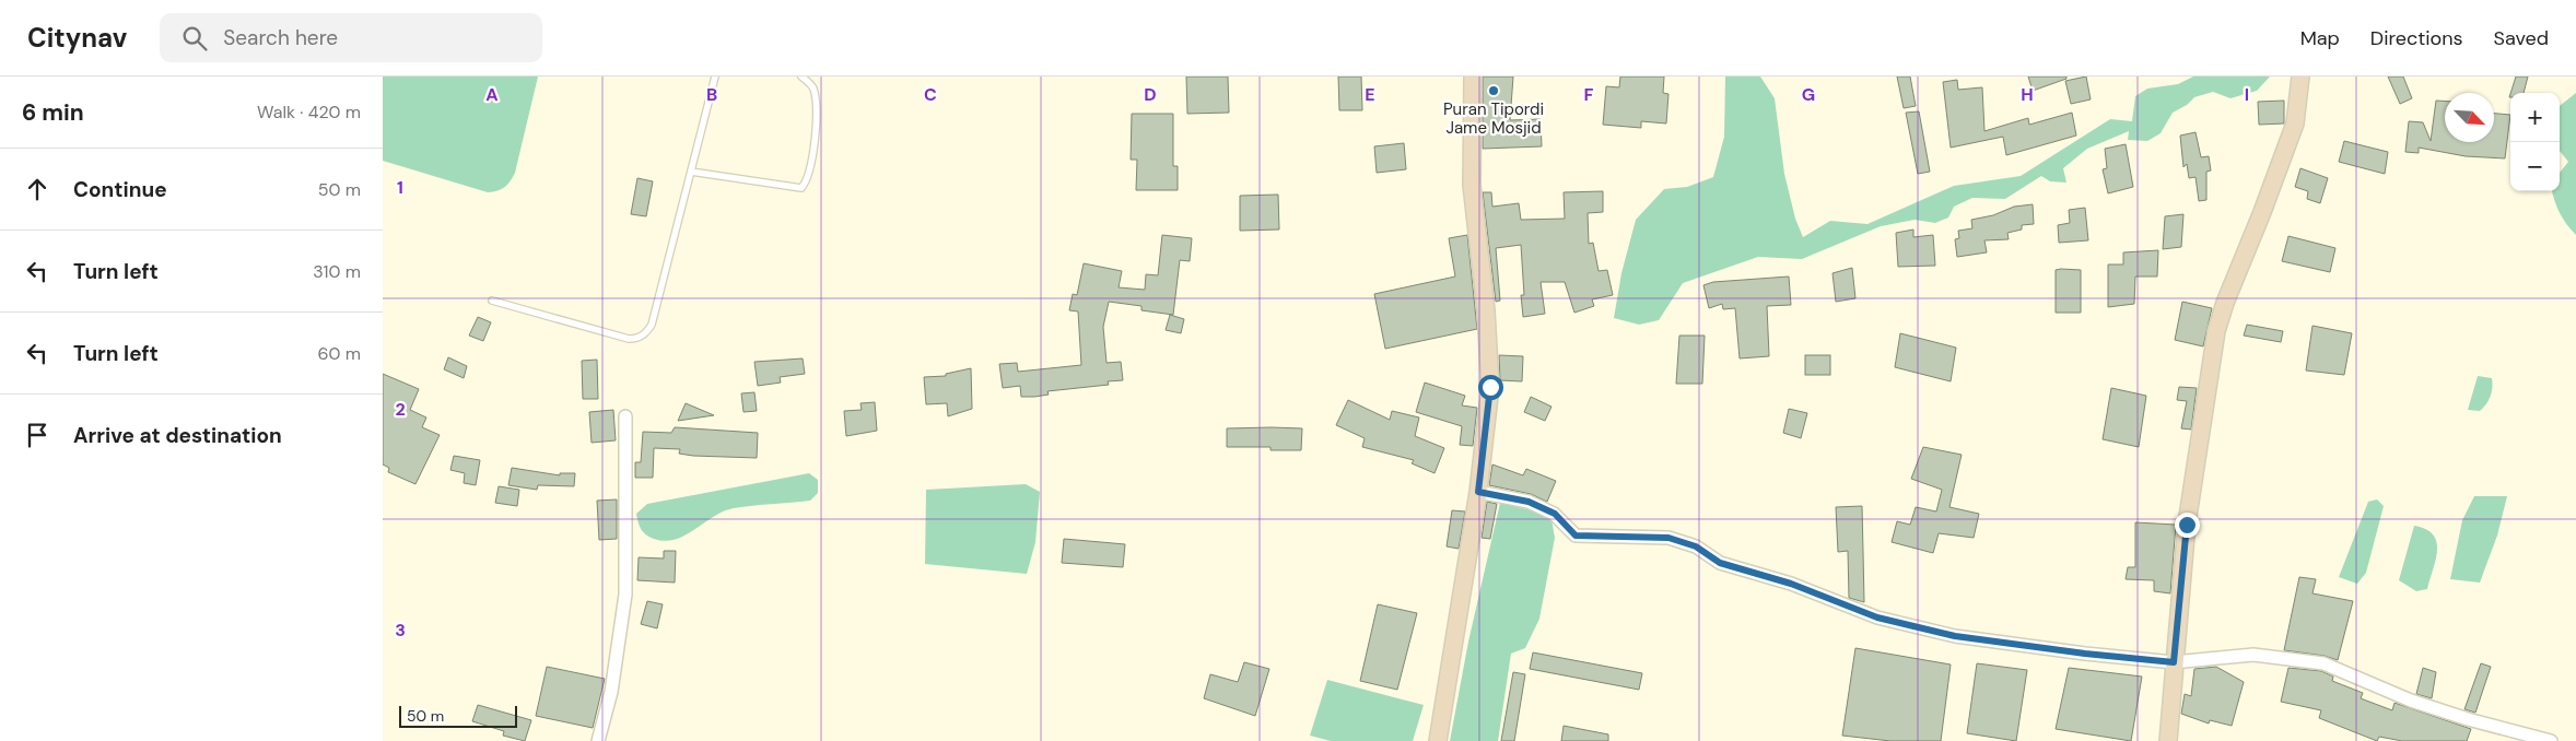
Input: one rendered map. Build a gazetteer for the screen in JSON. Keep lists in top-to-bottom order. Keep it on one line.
{"places":["Puran Tipordi Jame Mosjid"],"scale_bar":"50 m","north":"bottom right","page":{"header":"Citynav","search":"Search here","nav":["Map","Directions","Saved"],"heading":["6 min","Walk · 420 m"],"map_buttons":["+","−"],"list":[["Continue","50 m"],["Turn left","310 m"],["Turn left","60 m"],"Arrive at destination"],"scale":"50 m"},"grid":{"columns":["A","B","C","D","E","F","G","H","I"],"rows":["1","2","3"]}}
